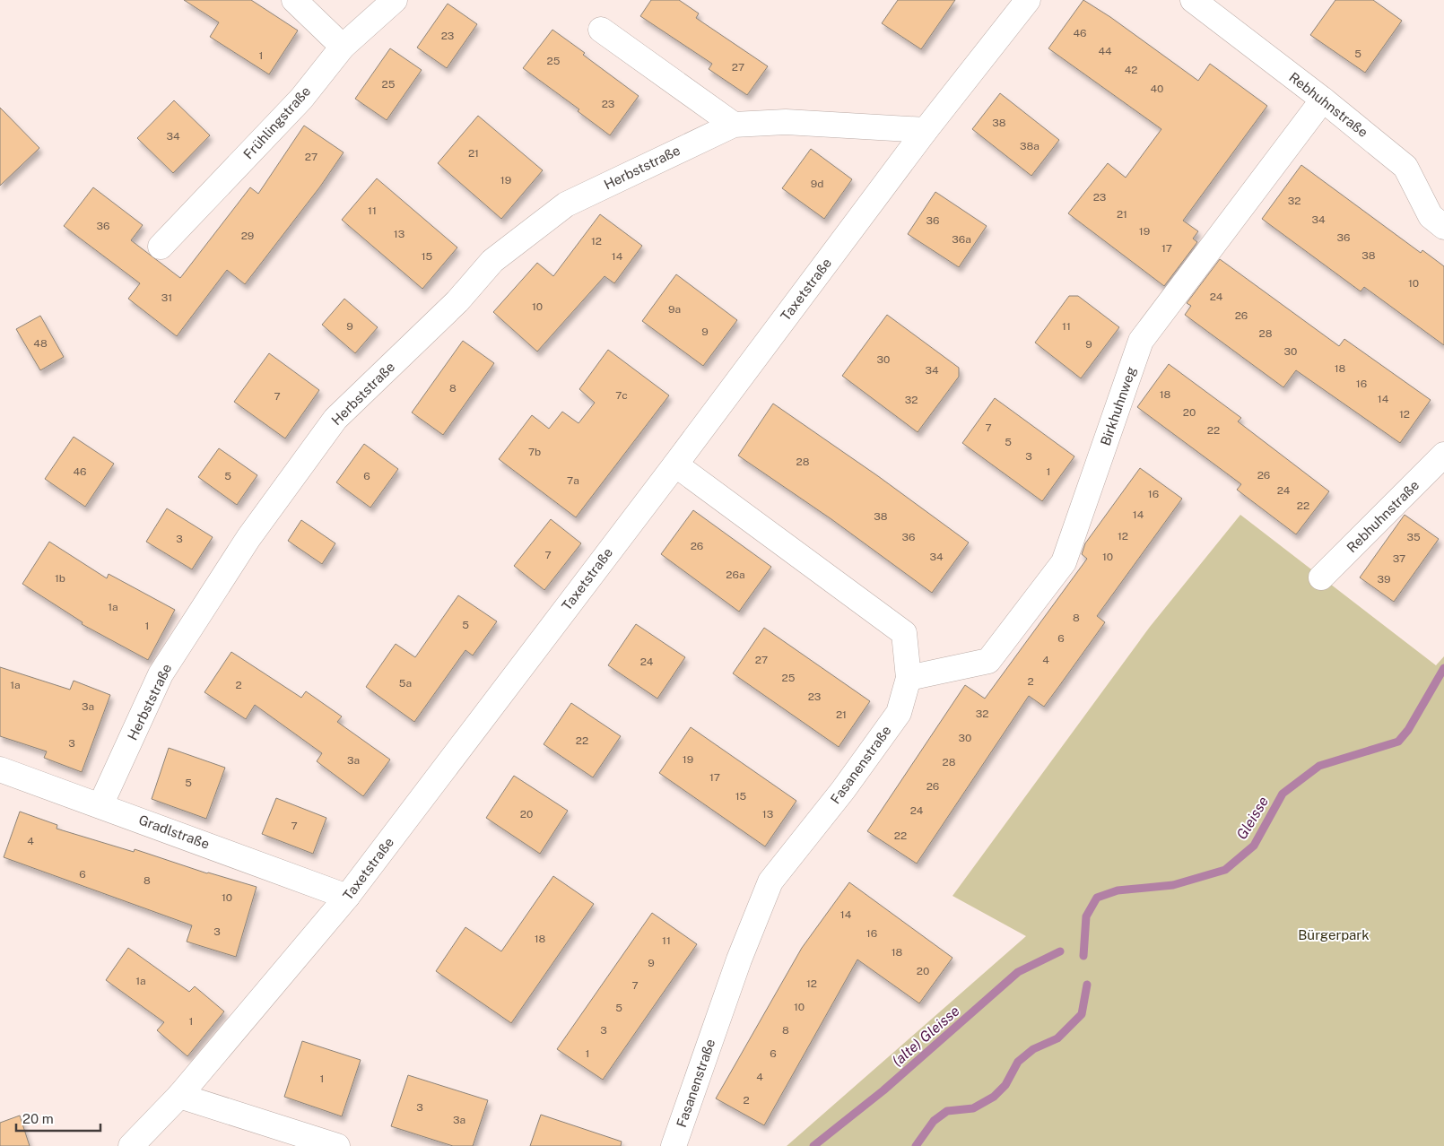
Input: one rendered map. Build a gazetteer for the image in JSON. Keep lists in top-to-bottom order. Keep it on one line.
{"streets":{"street":["Rebhuhnstraße","Frühlingstraße","Herbststraße","Taxetstraße","Birkhuhnweg","Fasanenstraße","Gradlstraße"]},"crossings":[["Rebhuhnstraße","Birkhuhnweg"],["Herbststraße","Taxetstraße"],["Herbststraße","Gradlstraße"],["Taxetstraße","Fasanenstraße"],["Taxetstraße","Gradlstraße"],["Birkhuhnweg","Fasanenstraße"]],"water":["Gleisse","(alte) Gleisse"],"parks":["Bürgerpark"],"house_numbers":["46","23","44","5","1","25","27","42","25","40","23","38","34","38a","21","27","19","9d","23","32","11","21","34","36","36","19","13","29","36","36a","12","17","38","15","14","10","24","31","10","9a","26","9","11","9","28","48","9","30","30","18","34","16","8","18","7c","7","14","32","20","12","7","22","5","7b","3","28","46","1","26","5","6","7a","24","16","22","14","38","12","36","35","3","26","7","34","10","37","26a","1b","39","1a","8","5","1","6","27","4","24","25","2","5a","1a","2","23","3a","32","21","30","22","3","19","3a","28","17","5","26","15","24","20","13","7","22","4","6","8","10","14","3","16","18","11","18","9","20","1a","12","7","10","5","1","3","8","1","6","4","1","2","3","3a"],"scale_bar":"20 m"}
